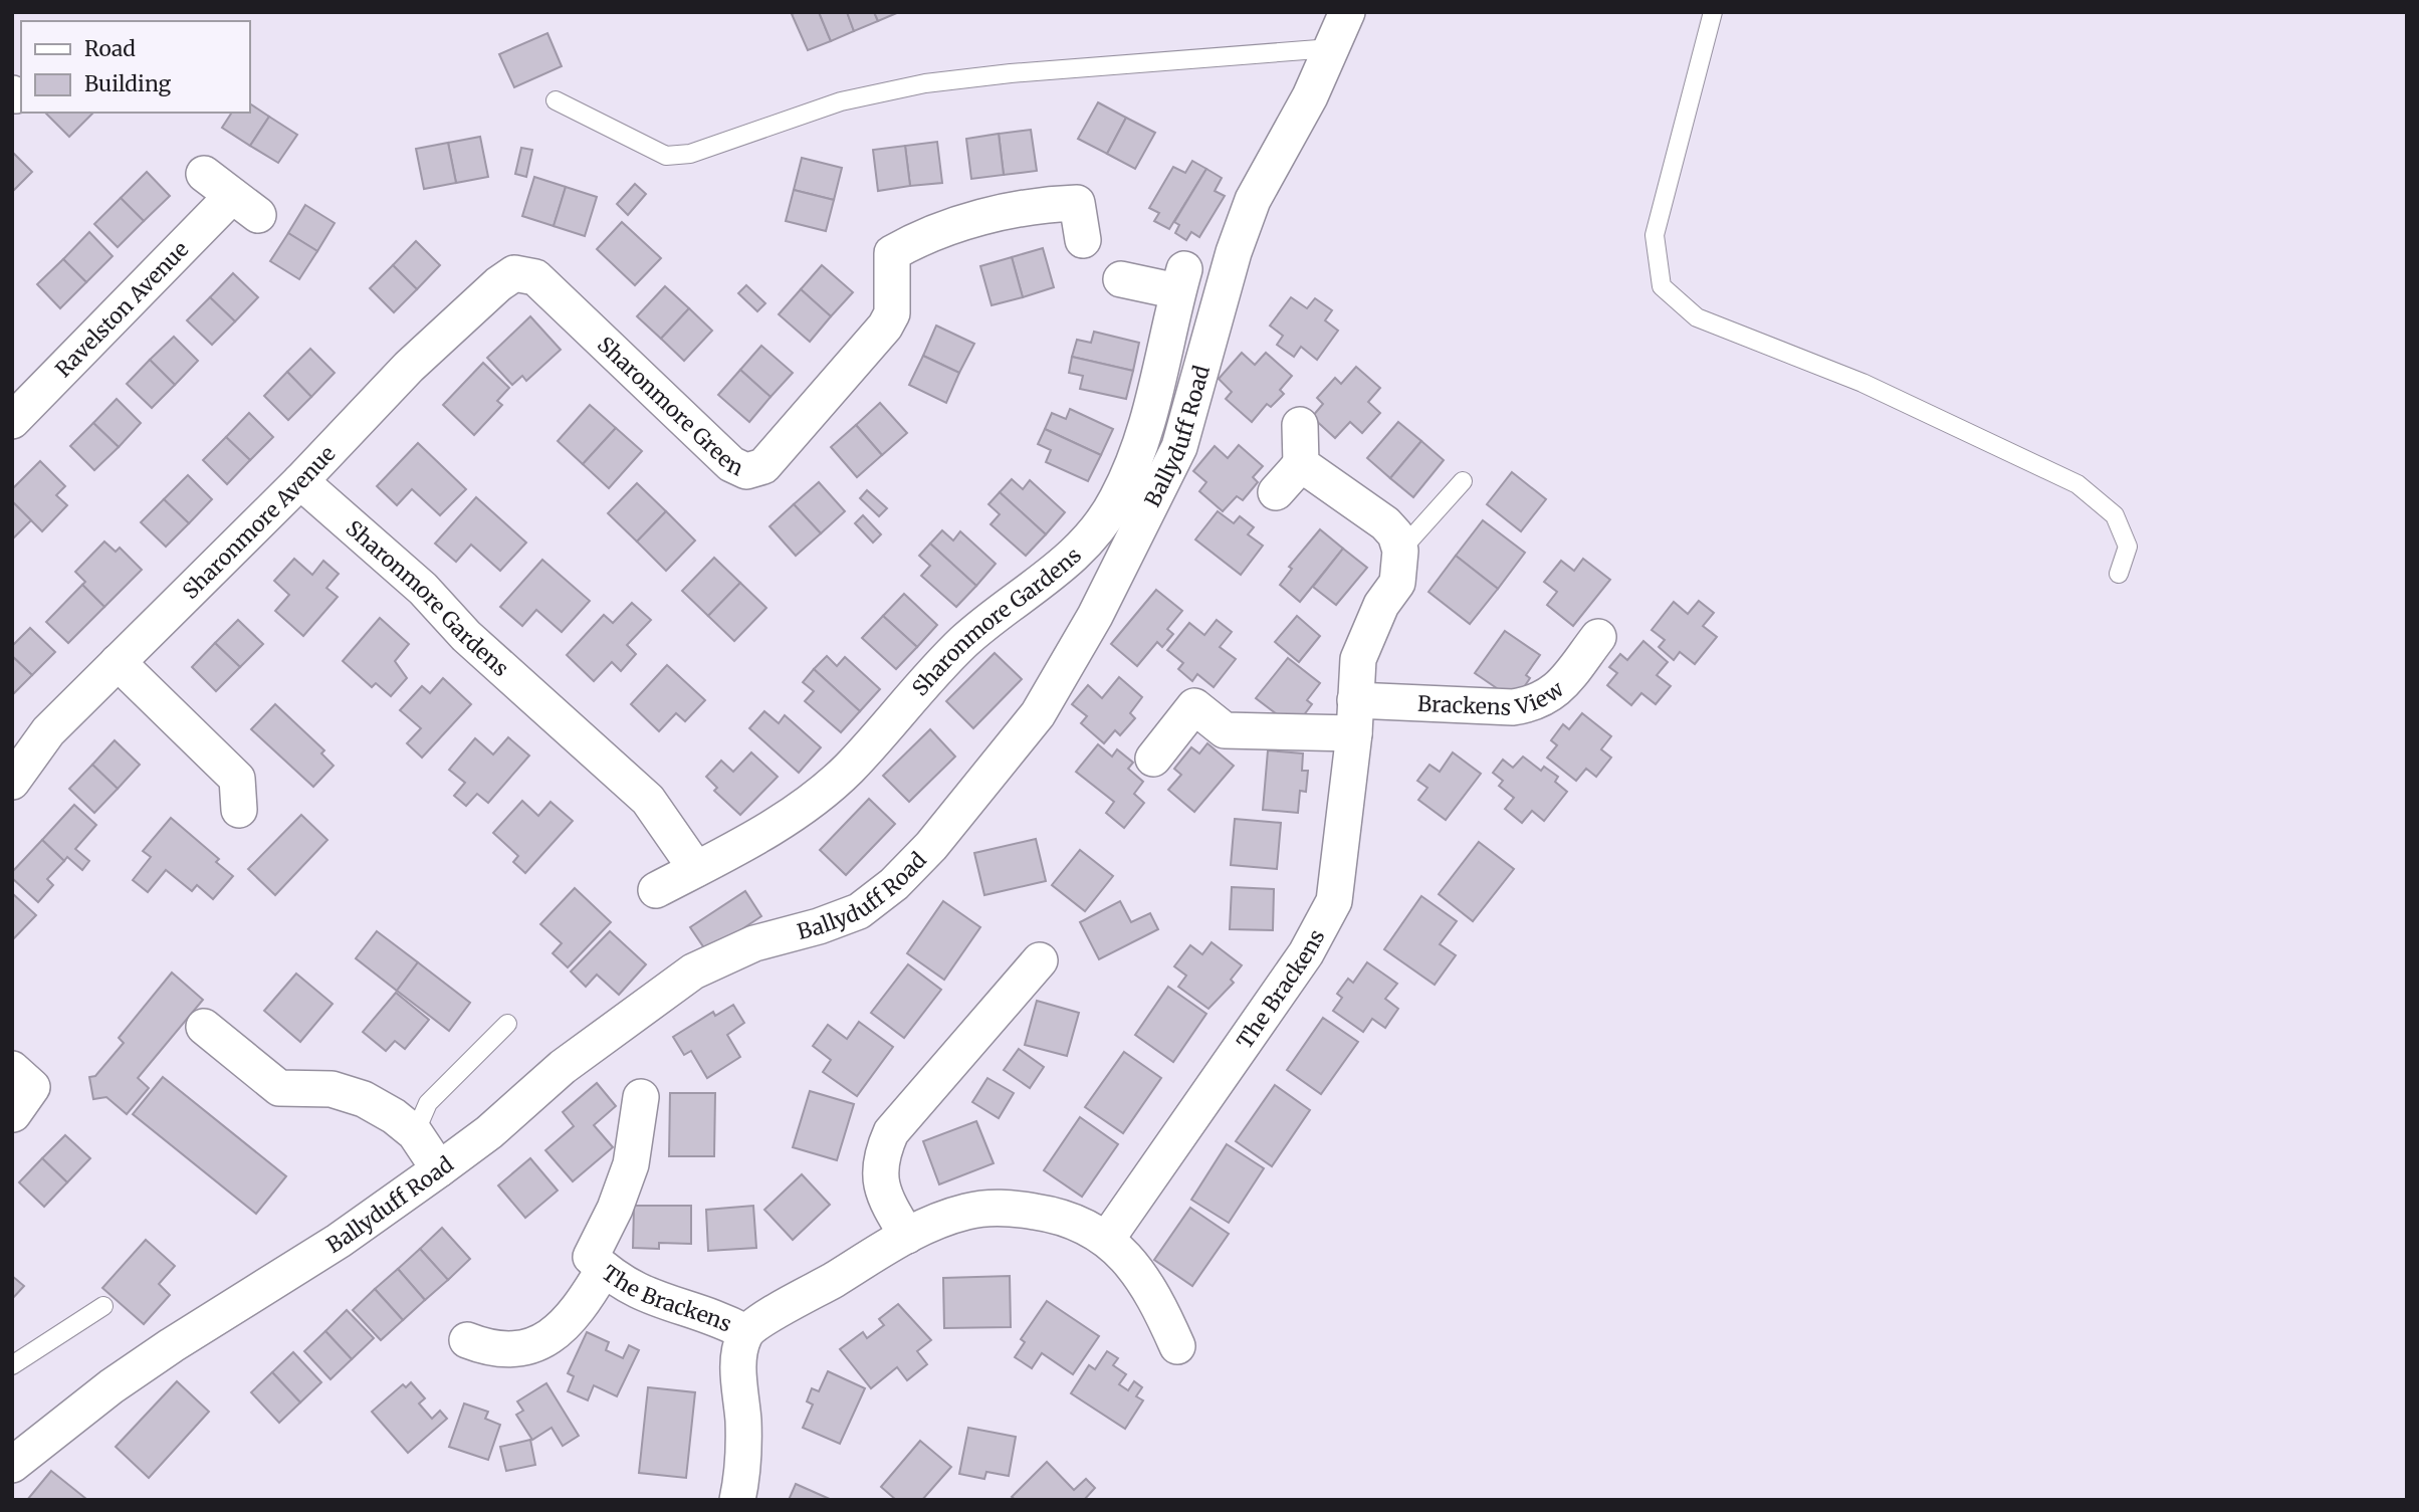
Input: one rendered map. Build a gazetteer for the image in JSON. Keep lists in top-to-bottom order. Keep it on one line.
{"streets":{"street":["Ravelston Avenue","Sharonmore Green","Ballyduff Road","Sharonmore Avenue","Sharonmore Gardens","Brackens View","The Brackens"]},"crossings":[["Sharonmore Green","Sharonmore Avenue"],["Sharonmore Avenue","Sharonmore Gardens"],["Brackens View","The Brackens"]],"legend":["Road","Building"]}
